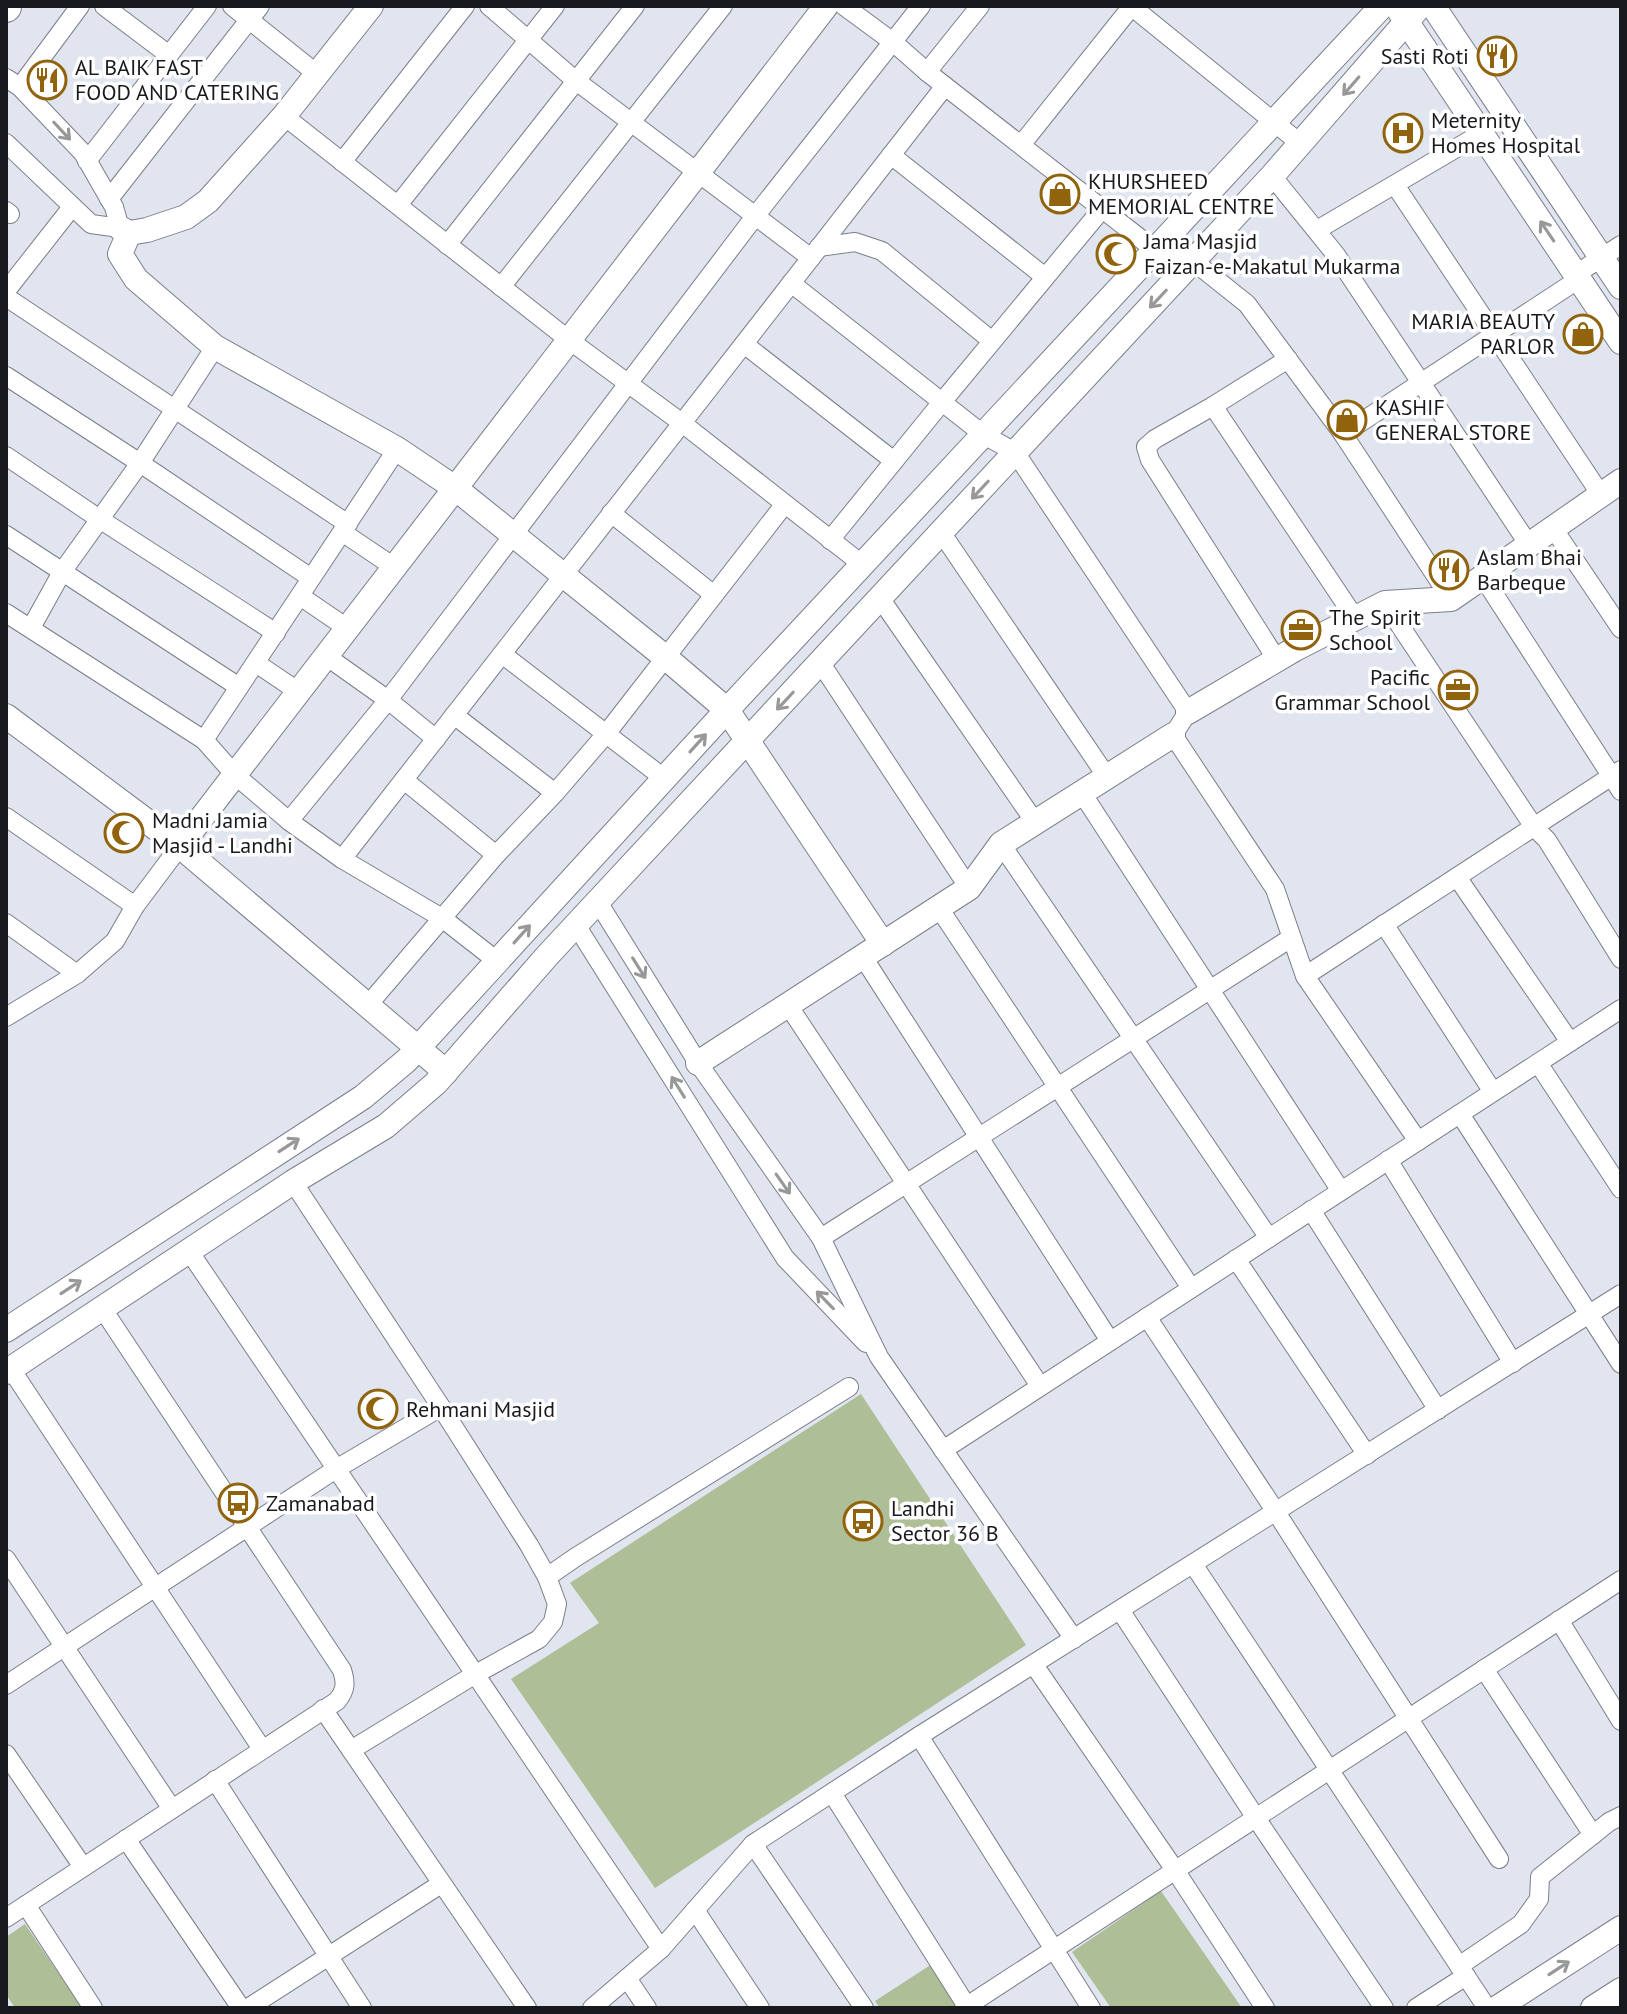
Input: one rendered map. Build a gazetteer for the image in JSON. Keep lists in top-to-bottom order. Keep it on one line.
{"places":{"restaurant":["Sasti Roti","AL BAIK FAST FOOD AND CATERING","Aslam Bhai Barbeque"],"hospital":["Meternity Homes Hospital"],"shop":["KHURSHEED MEMORIAL CENTRE","MARIA BEAUTY PARLOR","KASHIF GENERAL STORE"],"mosque":["Jama Masjid Faizan-e-Makatul Mukarma","Madni Jamia Masjid - Landhi","Rehmani Masjid"],"office":["The Spirit School","Pacific Grammar School"],"bus stop":["Zamanabad","Landhi Sector 36 B"]}}
